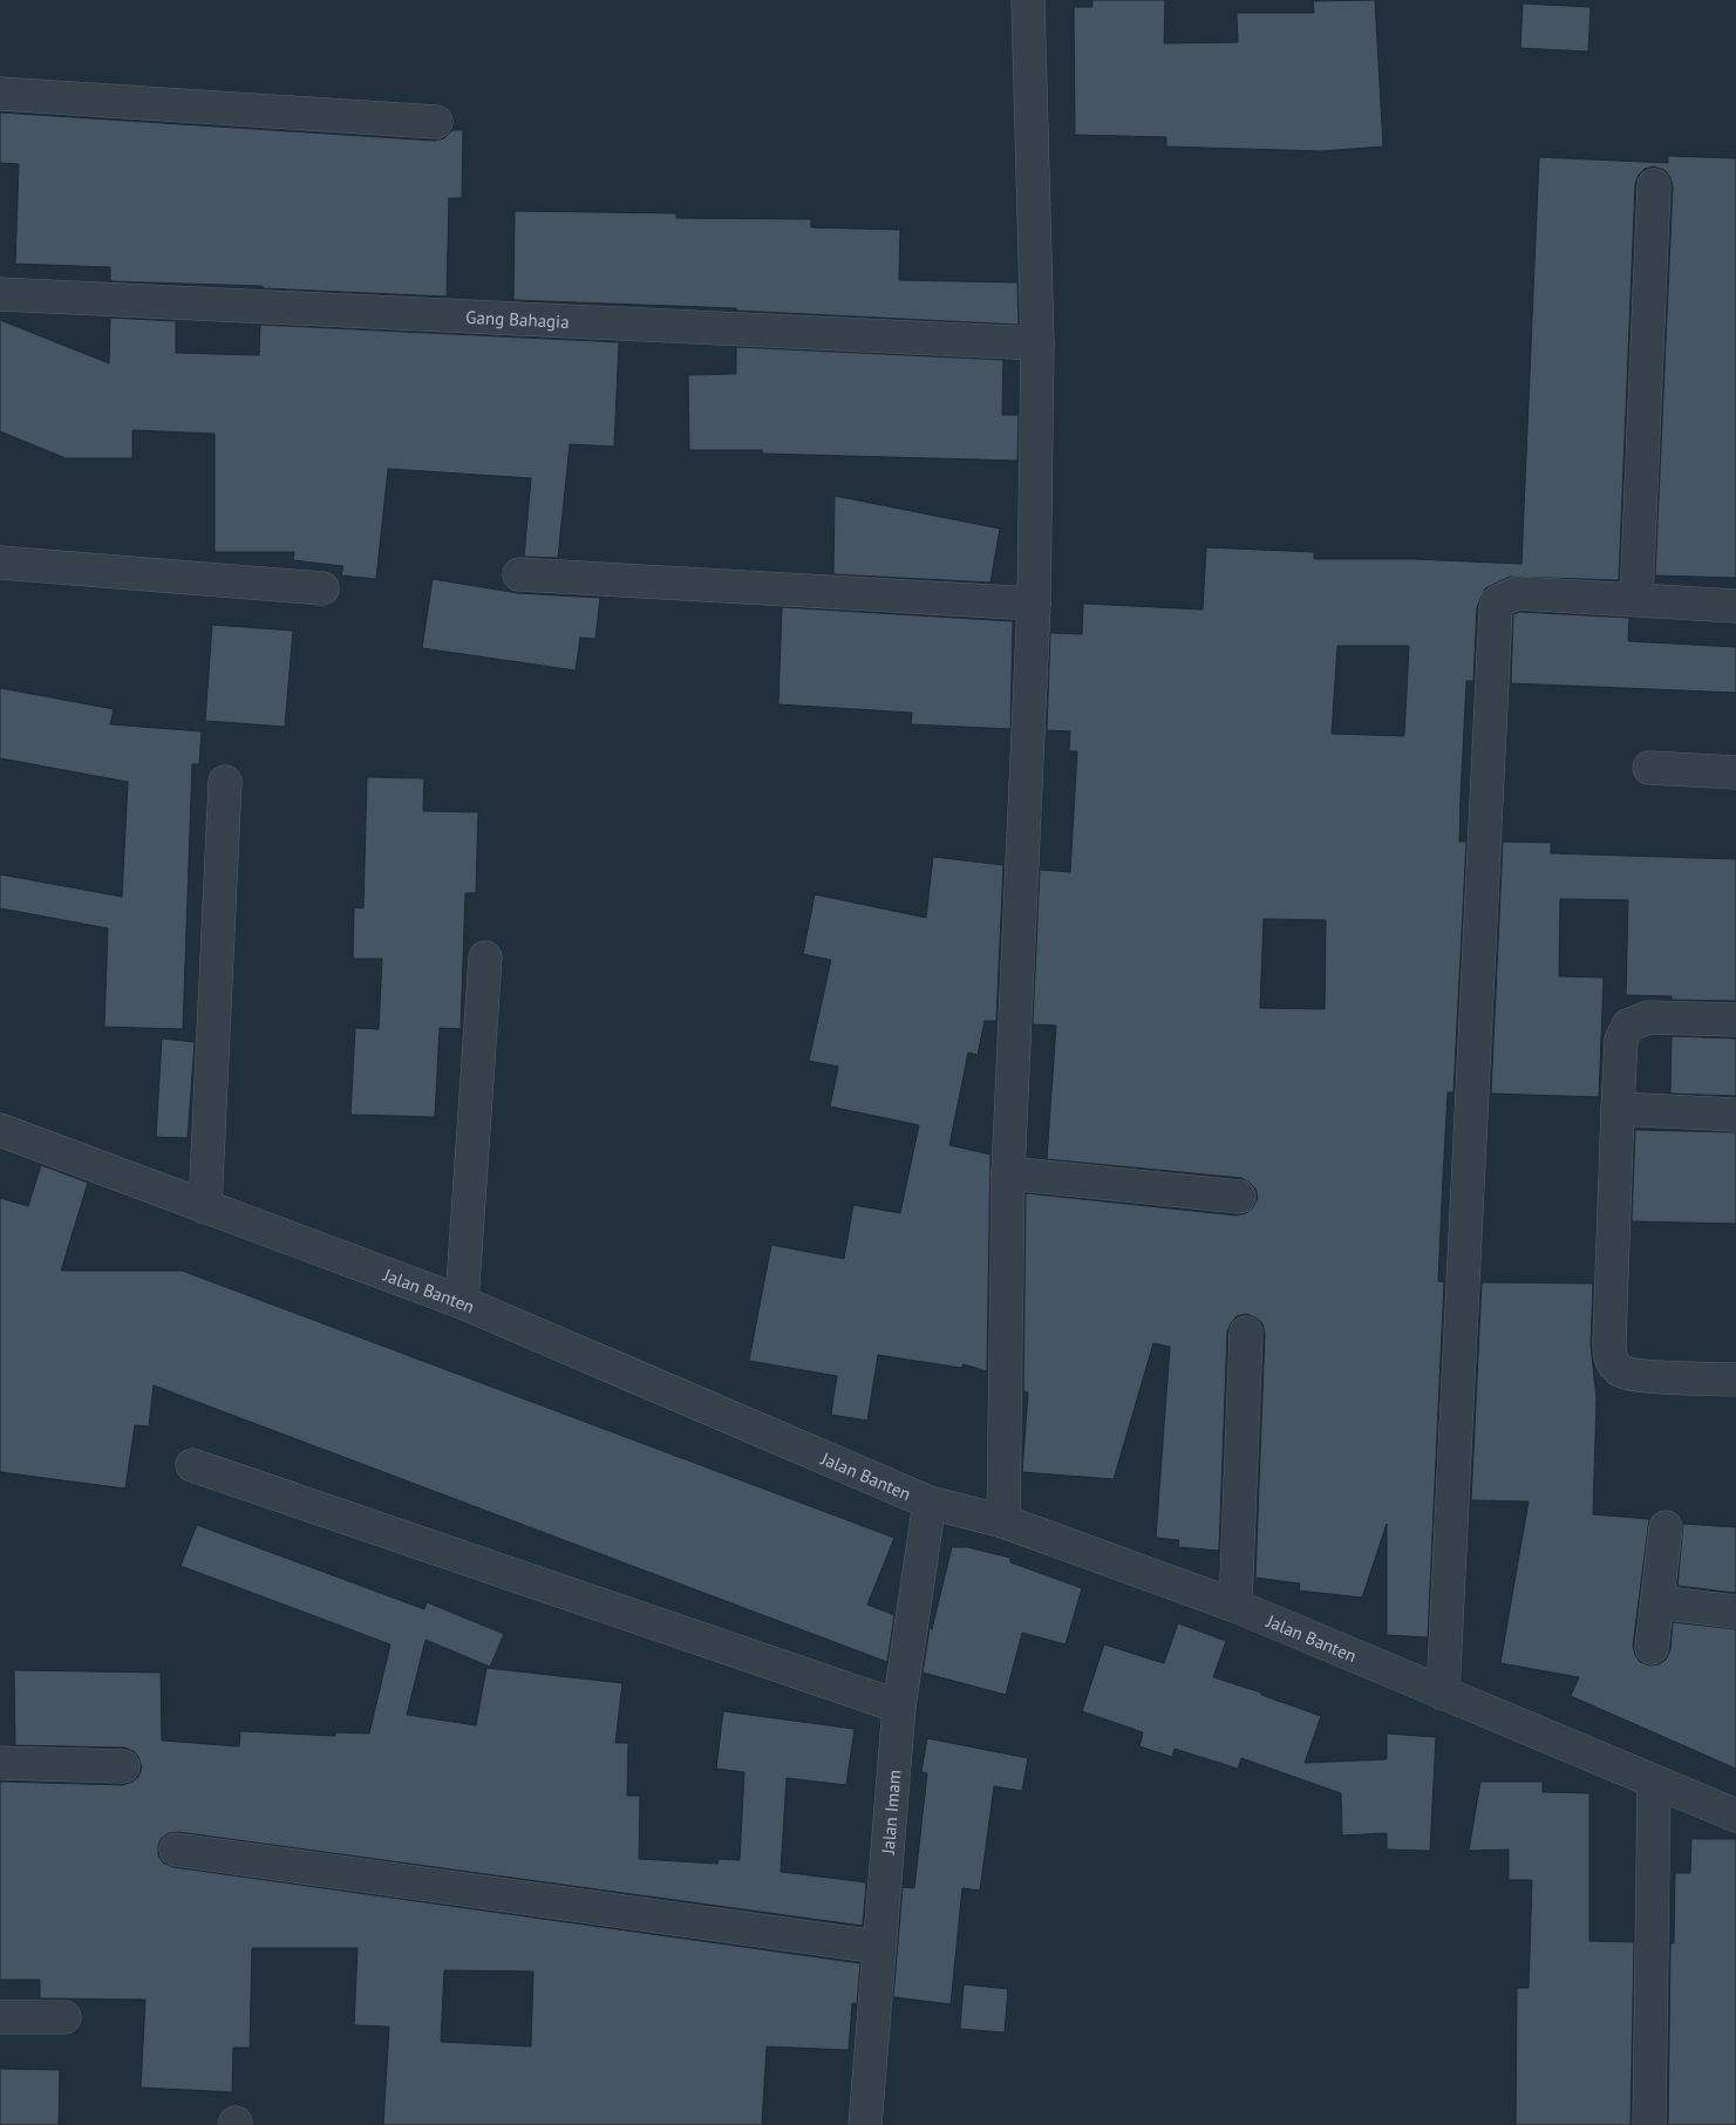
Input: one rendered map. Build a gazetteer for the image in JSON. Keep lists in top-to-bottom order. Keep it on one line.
{"streets":{"street":["Gang Bahagia","Jalan Banten","Jalan Imam"]},"crossings":[["Jalan Banten","Jalan Imam"]]}
